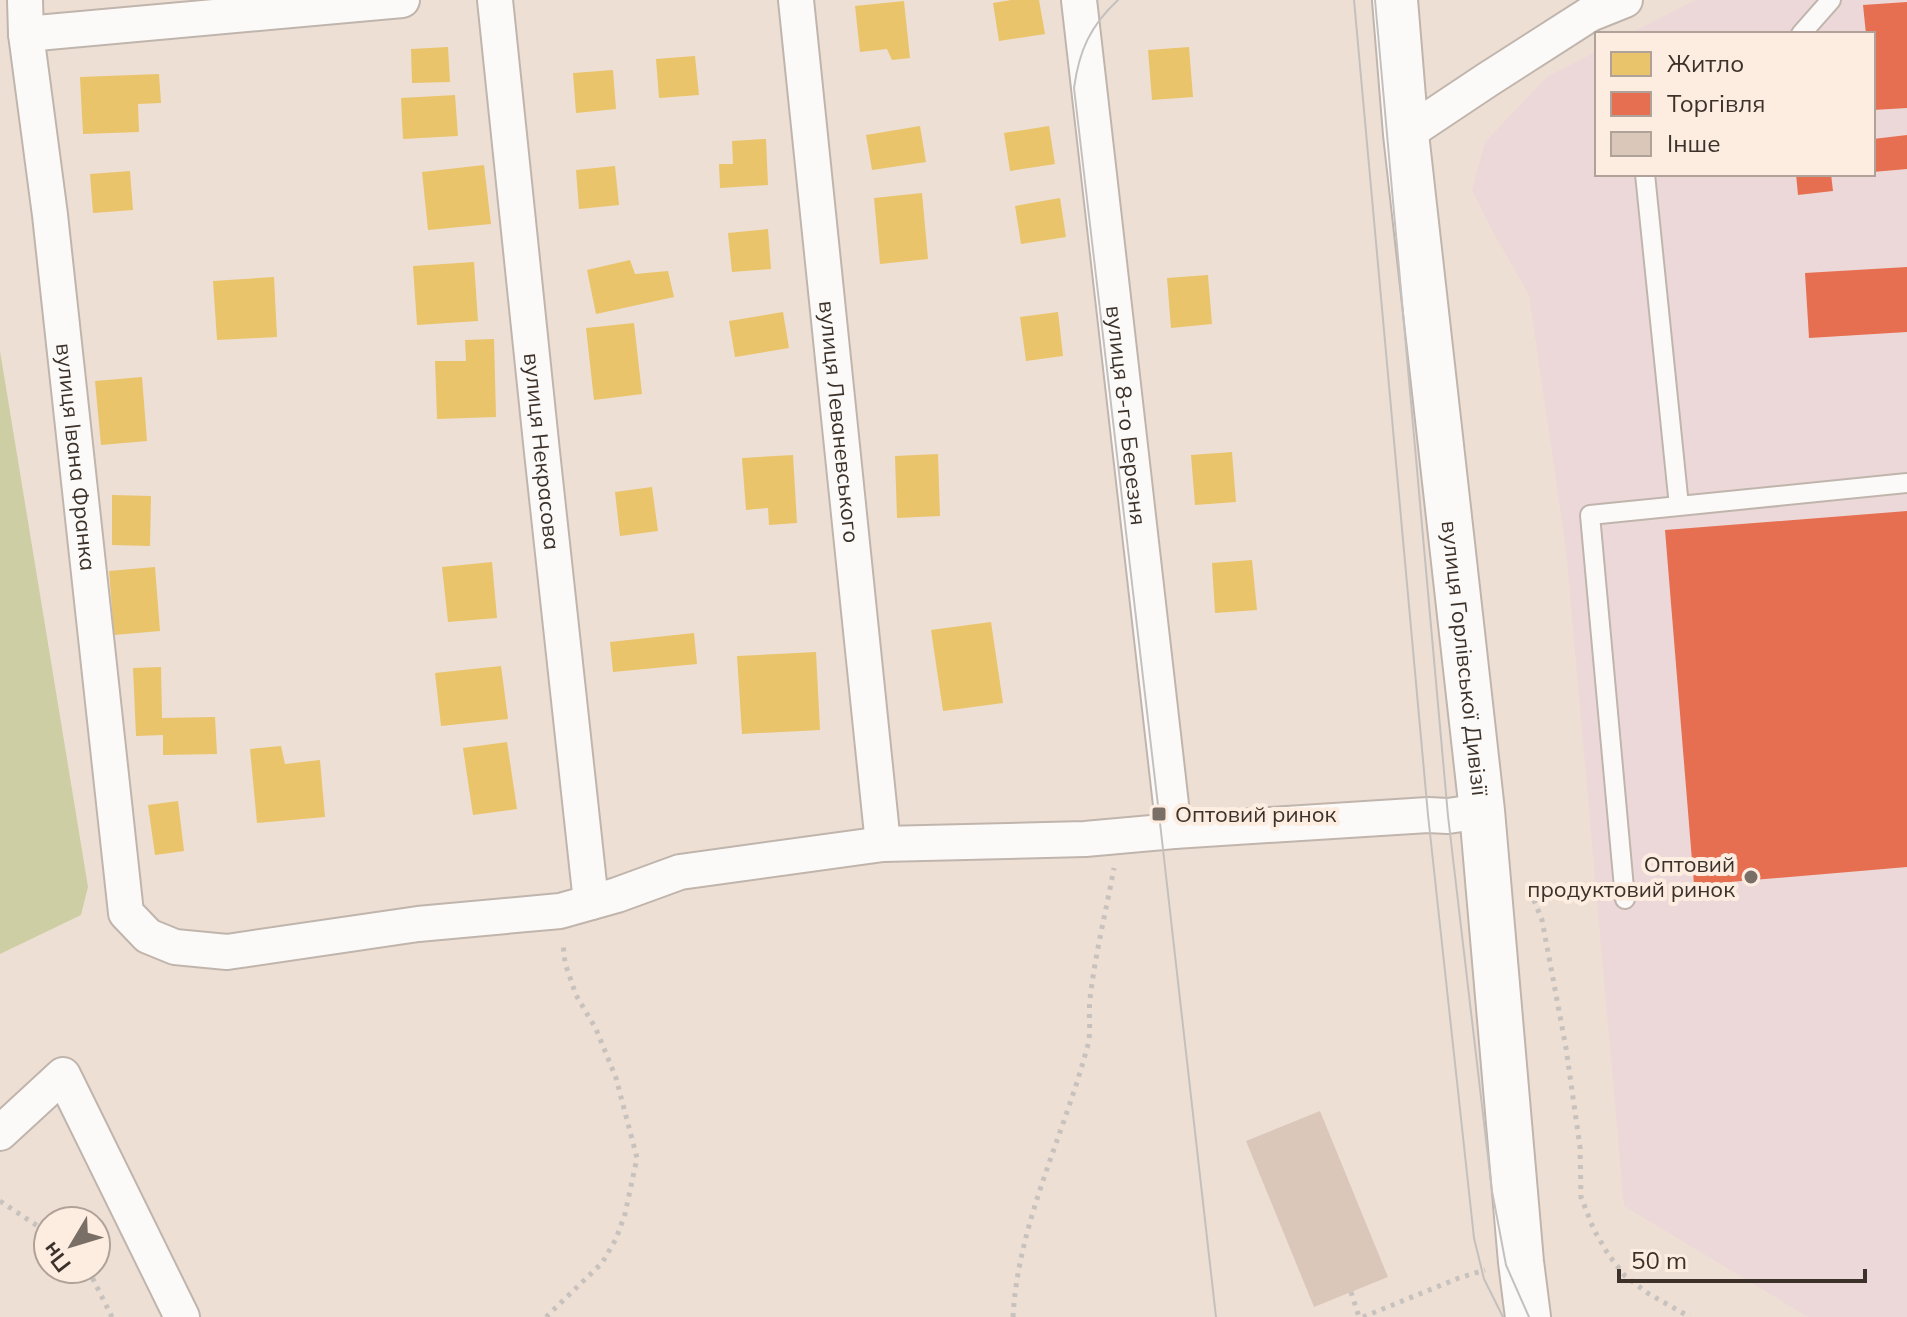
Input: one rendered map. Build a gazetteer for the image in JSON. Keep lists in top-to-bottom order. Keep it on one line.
{"streets":{"main road":["вулиця Горлівської Дивізії"],"street":["вулиця 8-го Березня","вулиця Леваневського","вулиця Некрасова","вулиця Івана Франка"]},"crossings":[["вулиця Некрасова","вулиця Івана Франка"]],"places":{"transit":["Оптовий ринок"],"other":["Оптовий продуктовий ринок"]},"legend":["Житло","Торгівля","Інше"],"scale_bar":"50 m","north":"bottom left"}
